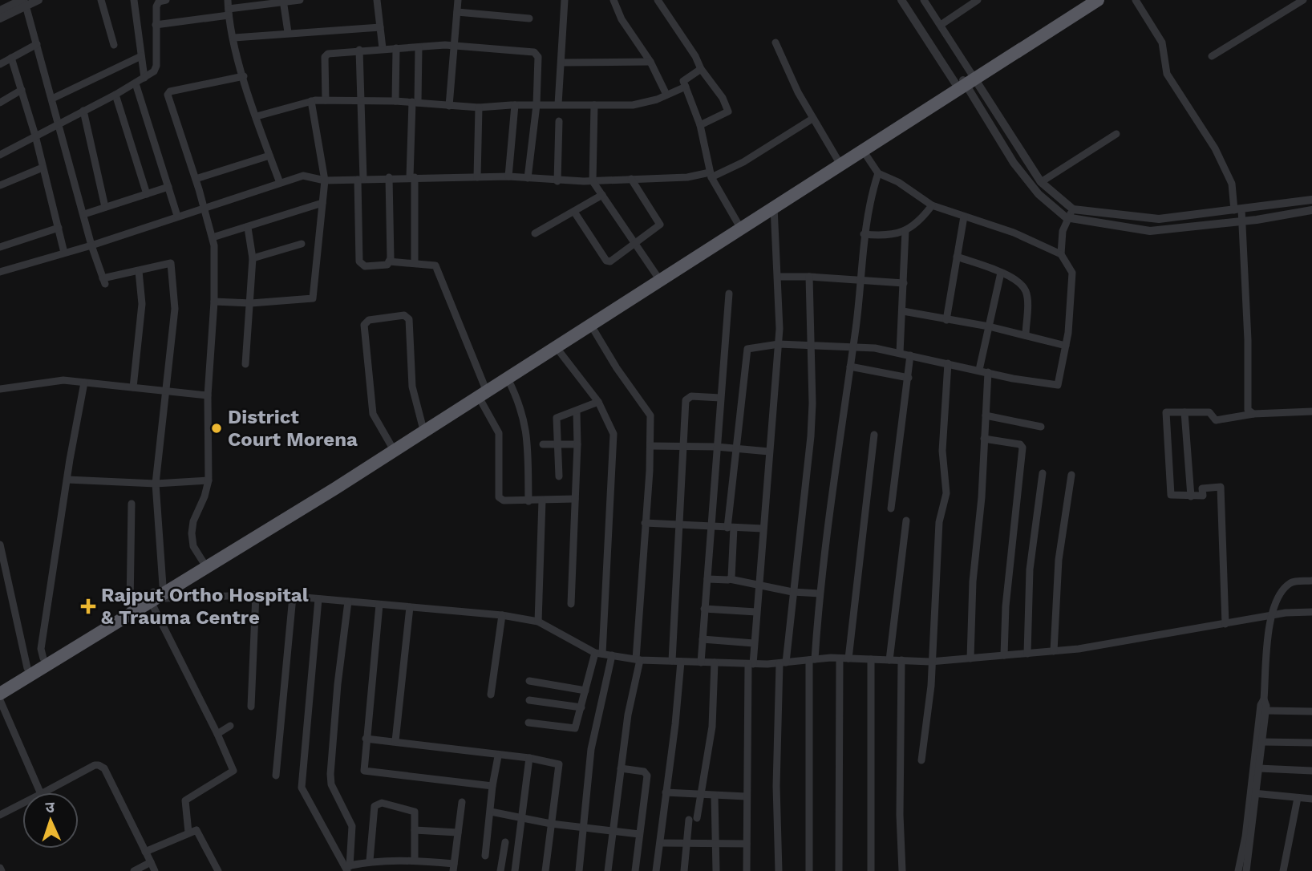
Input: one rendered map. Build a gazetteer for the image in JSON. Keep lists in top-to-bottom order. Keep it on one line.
{"places":{"other":["District Court Morena"],"health":["Rajput Ortho Hospital & Trauma Centre"]},"north":"top"}
